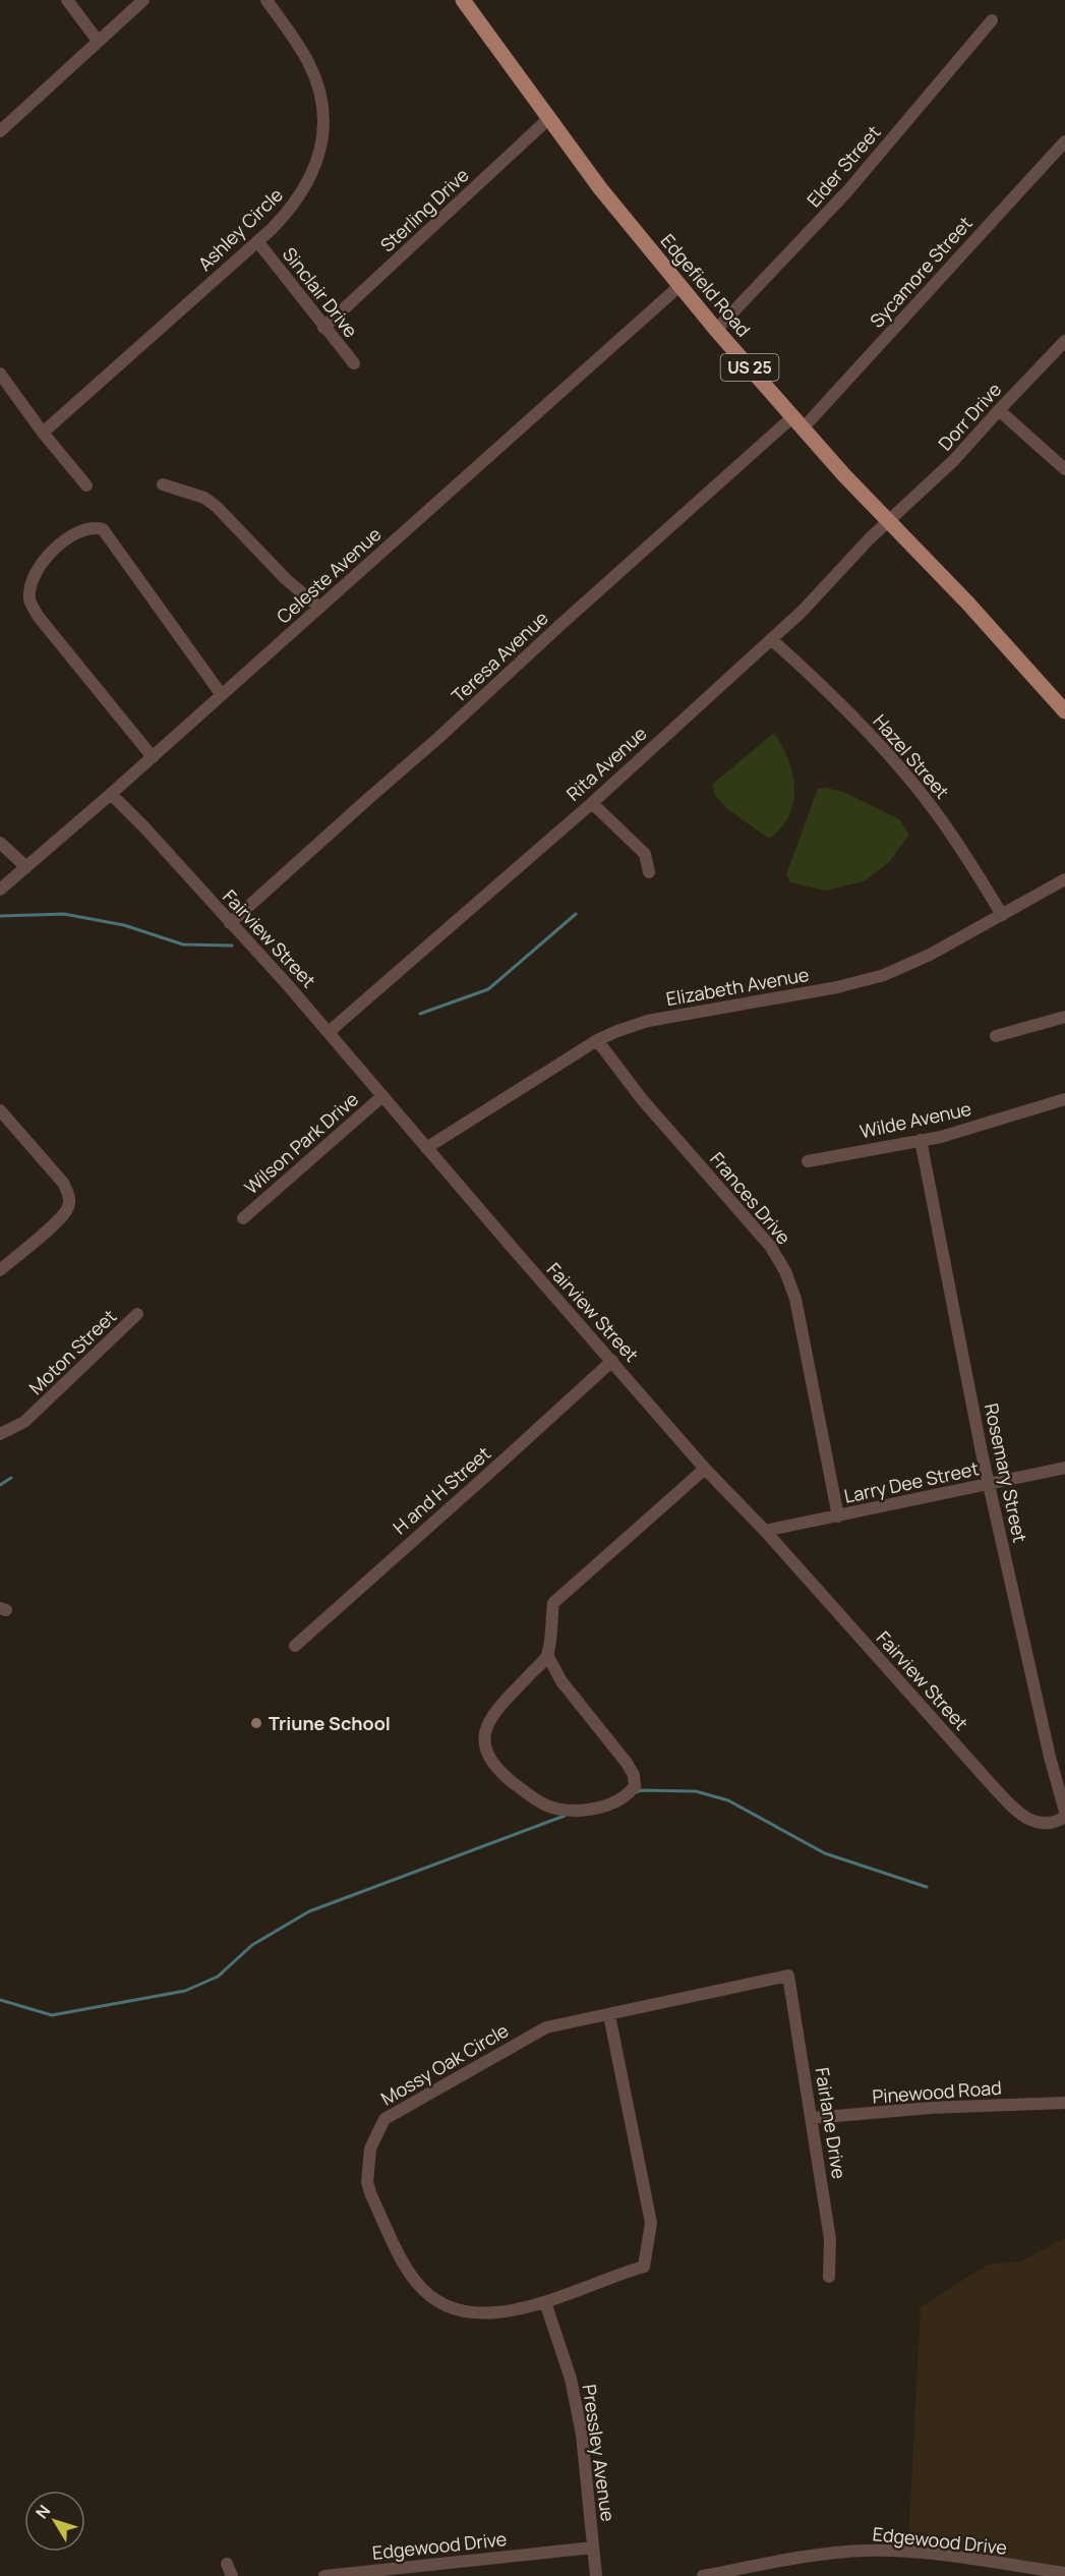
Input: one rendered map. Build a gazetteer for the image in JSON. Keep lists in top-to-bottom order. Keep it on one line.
{"streets":{"main road":["Edgefield Road","US 25"],"street":["Elder Street","Sterling Drive","Ashley Circle","Sycamore Street","Sinclair Drive","Dorr Drive","Celeste Avenue","Teresa Avenue","Hazel Street","Rita Avenue","Fairview Street","Elizabeth Avenue","Wilde Avenue","Wilson Park Drive","Frances Drive","Moton Street","Rosemary Street","Larry Dee Street","H and H Street","Mossy Oak Circle","Pinewood Road","Fairlane Drive","Pressley Avenue","Edgewood Drive"]},"crossings":[["Elder Street","Edgefield Road"],["Sterling Drive","Edgefield Road"],["Sterling Drive","Sinclair Drive"],["Ashley Circle","Sinclair Drive"],["Sycamore Street","Edgefield Road"],["Sycamore Street","Teresa Avenue"],["Edgefield Road","Dorr Drive"],["Edgefield Road","Celeste Avenue"],["Edgefield Road","Teresa Avenue"],["Edgefield Road","Rita Avenue"],["Dorr Drive","Rita Avenue"],["Celeste Avenue","Fairview Street"],["Teresa Avenue","Fairview Street"],["Hazel Street","Rita Avenue"],["Hazel Street","Elizabeth Avenue"],["Rita Avenue","Fairview Street"],["Fairview Street","Elizabeth Avenue"],["Fairview Street","Wilson Park Drive"],["Fairview Street","Larry Dee Street"],["Fairview Street","H and H Street"],["Elizabeth Avenue","Frances Drive"],["Wilde Avenue","Rosemary Street"],["Frances Drive","Larry Dee Street"],["Rosemary Street","Larry Dee Street"],["Mossy Oak Circle","Fairlane Drive"],["Mossy Oak Circle","Pressley Avenue"],["Pinewood Road","Fairlane Drive"],["Pressley Avenue","Edgewood Drive"]],"places":["Triune School"],"north":"top left"}
